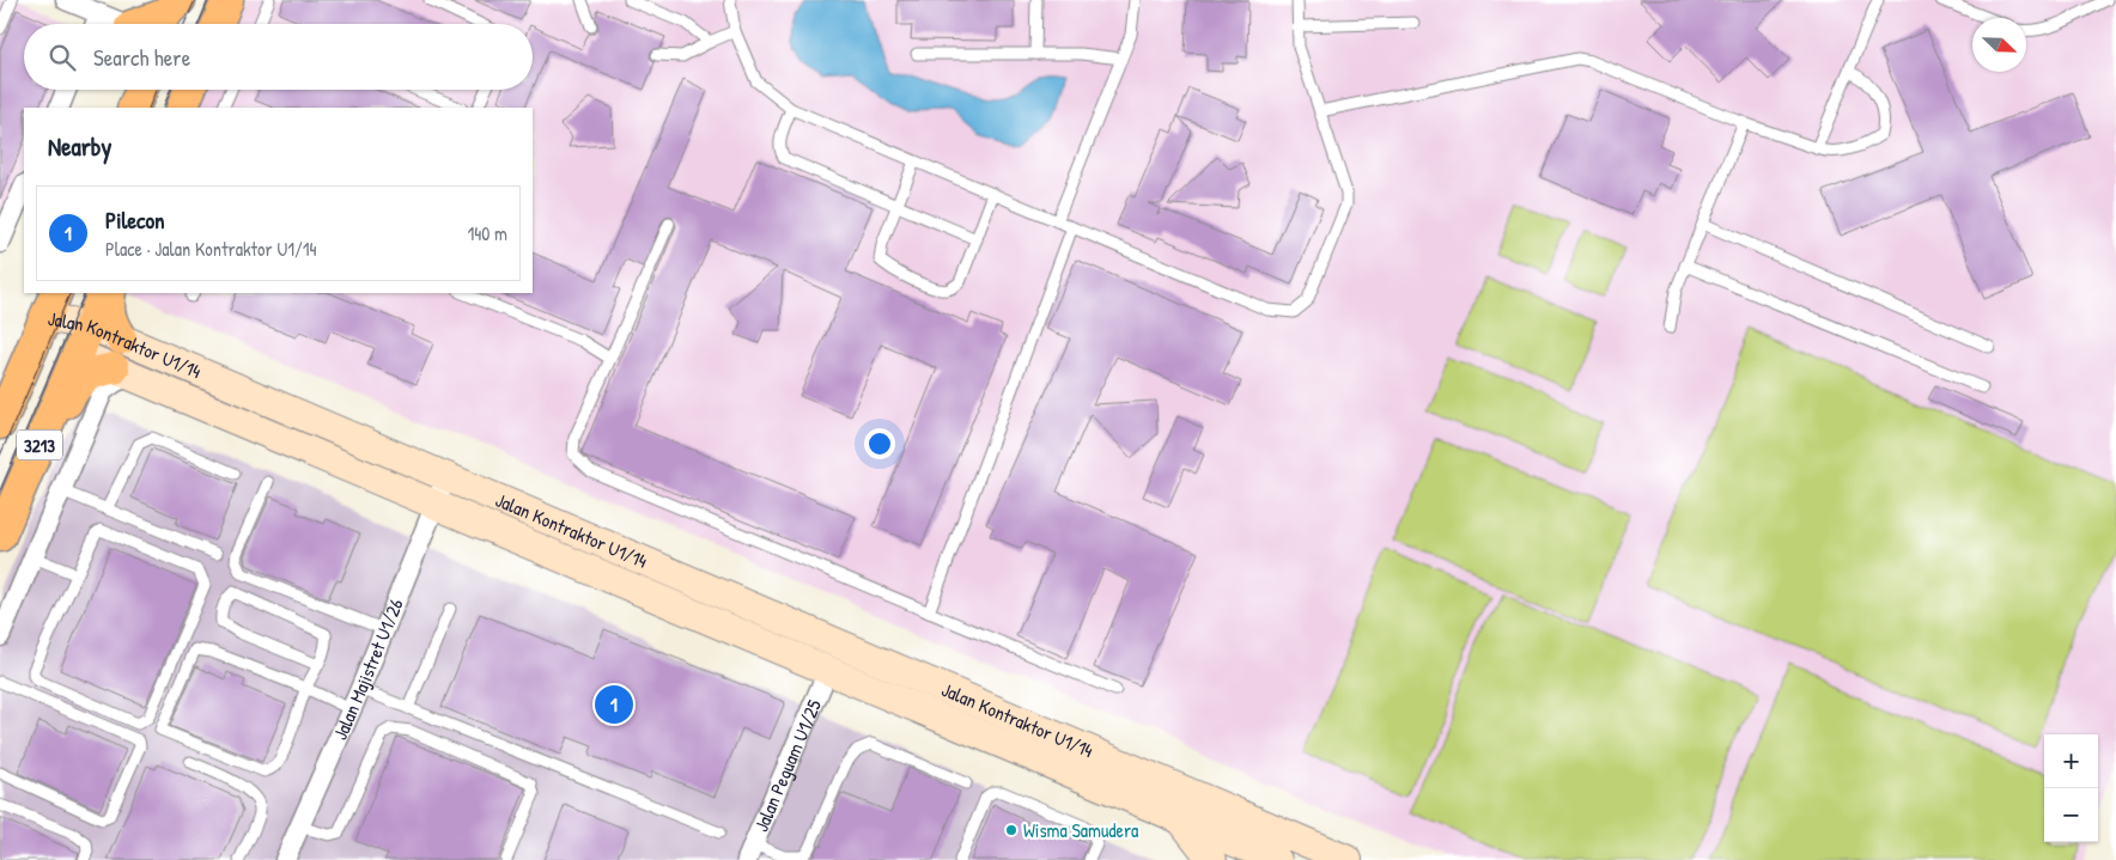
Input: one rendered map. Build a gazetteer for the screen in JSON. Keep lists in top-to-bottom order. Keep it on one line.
{"streets":{"main road":["3213"],"street":["Jalan Kontraktor U1/14","Jalan Majistret U1/26","Jalan Peguam U1/25"]},"crossings":[["Jalan Kontraktor U1/14","3213"],["Jalan Kontraktor U1/14","Jalan Majistret U1/26"],["Jalan Kontraktor U1/14","Jalan Peguam U1/25"]],"places":["Wisma Samudera"],"north":"bottom right","page":{"search":"Search here","heading":"Nearby","list":[{"mark":"1","name":"Pilecon","note":"Place · Jalan Kontraktor U1/14","value":"140 m"}],"pins":"1","map_buttons":["+","−"]}}
